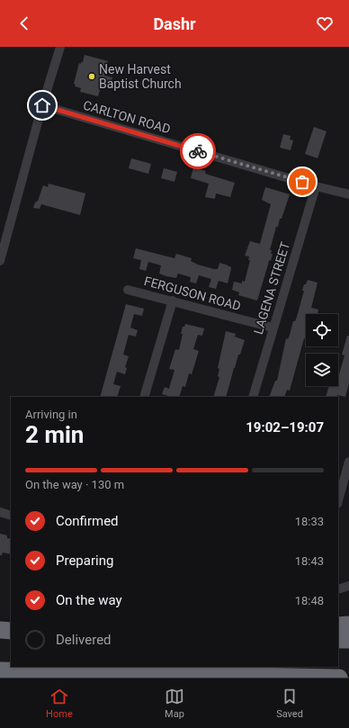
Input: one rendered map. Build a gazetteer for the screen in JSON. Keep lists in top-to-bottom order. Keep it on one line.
{"streets":{"street":["CARLTON ROAD","LAGENA STREET","FERGUSON ROAD"]},"crossings":[["CARLTON ROAD","LAGENA STREET"],["LAGENA STREET","FERGUSON ROAD"]],"places":["New Harvest Baptist Church"],"page":{"header":"Dashr","heading":["2 min","Arriving in","19:02–19:07"],"bar":"On the way · 130 m","list":[["Confirmed","18:33"],["Preparing","18:43"],["On the way","18:48"],"Delivered"],"tabs":["Home","Map","Saved"]}}
